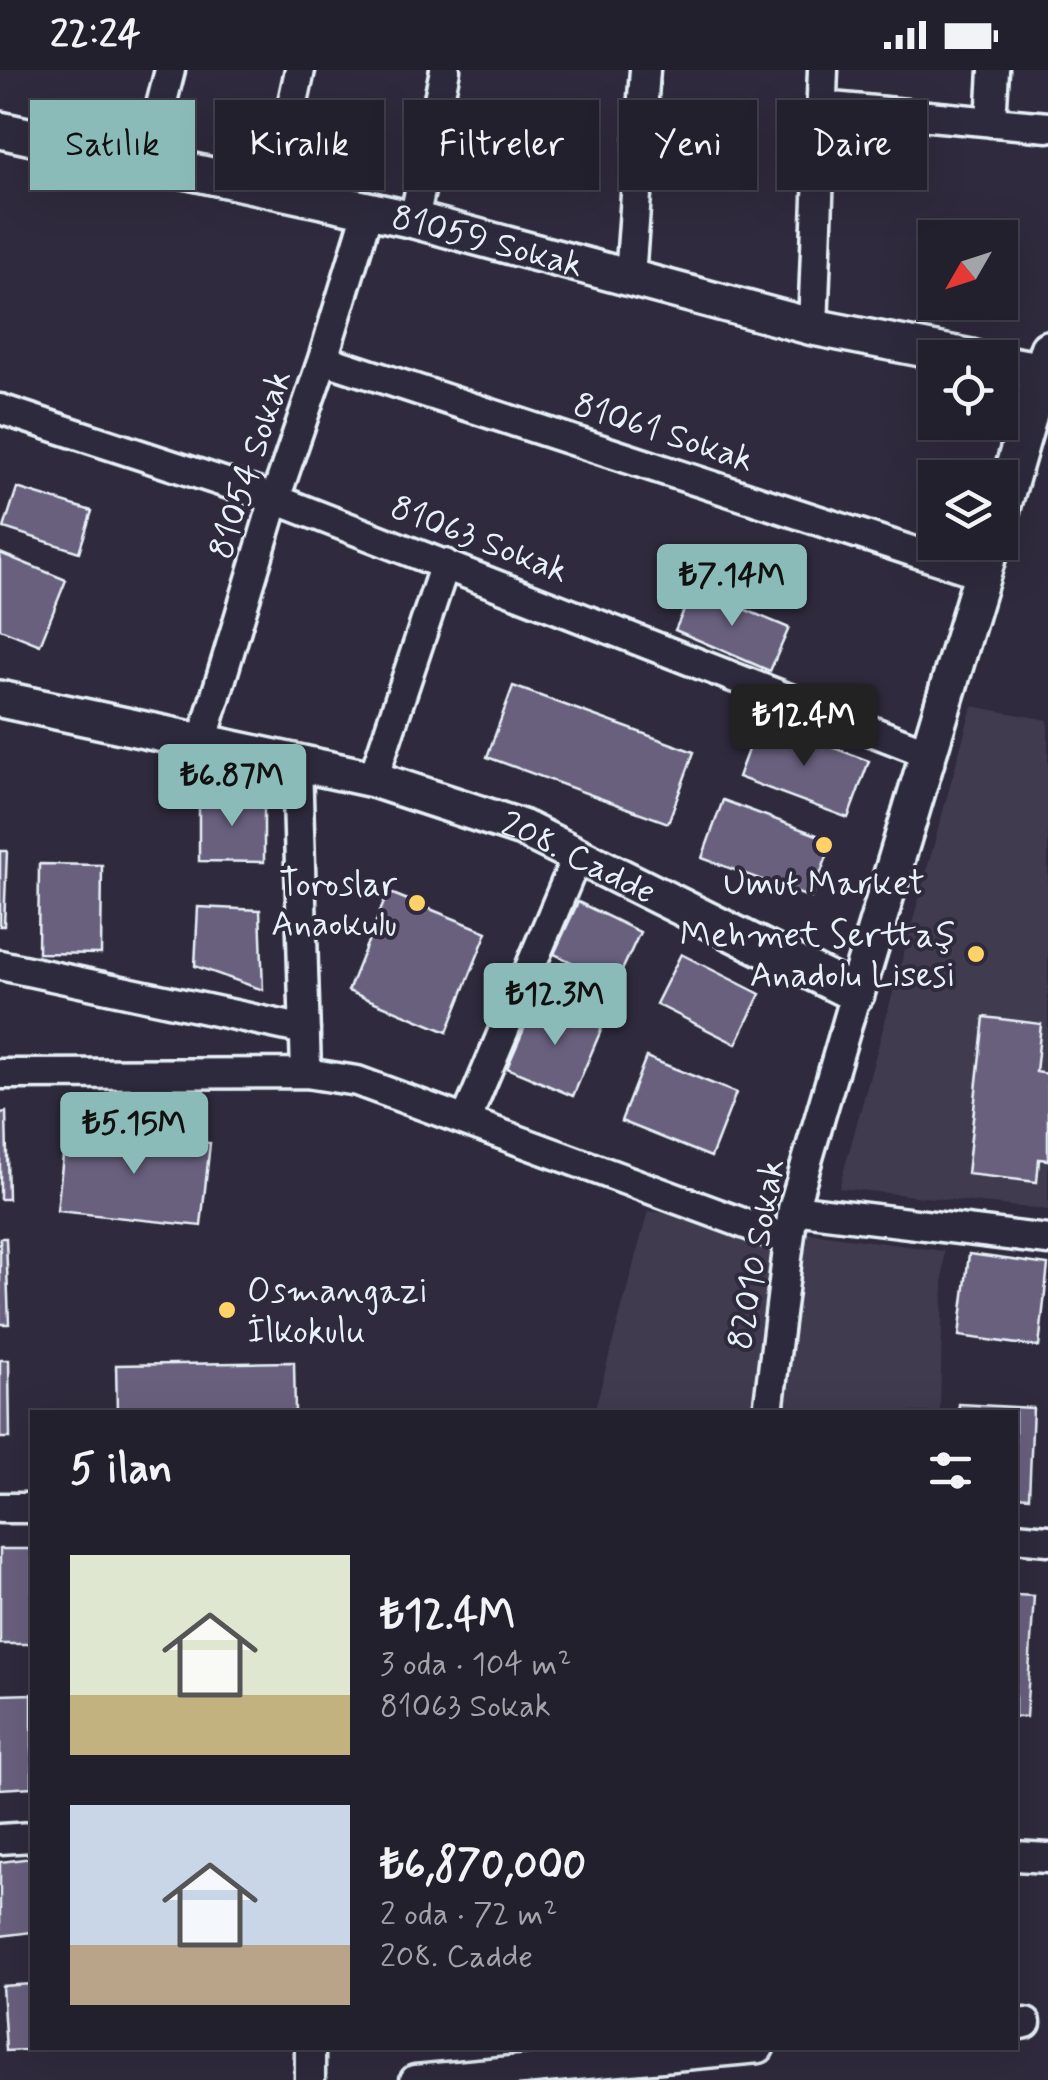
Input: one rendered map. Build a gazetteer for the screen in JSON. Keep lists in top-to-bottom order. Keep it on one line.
{"streets":{"street":["81059 Sokak","81061 Sokak","81054 Sokak","81063 Sokak","208. Cadde","82010 Sokak"]},"crossings":[["81059 Sokak","81054 Sokak"],["81061 Sokak","81054 Sokak"],["81054 Sokak","81063 Sokak"],["81054 Sokak","208. Cadde"],["208. Cadde","82010 Sokak"]],"places":["Umut Market","Toroslar Anaokulu","Mehmet Serttaş Anadolu Lisesi","Osmangazi İlkokulu"],"north":"bottom left","page":{"status":"22:24","chip":["Satılık","Kiralık","Filtreler","Yeni","Daire"],"price":["₺7.14M","₺12.4M","₺6.87M","₺12.3M","₺5.15M"],"heading":"5 ilan","list":[{"name":"₺12.4M","note":"3 oda · 104 m² · 81063 Sokak"},{"name":"₺6,870,000","note":"2 oda · 72 m² · 208. Cadde"}]}}
